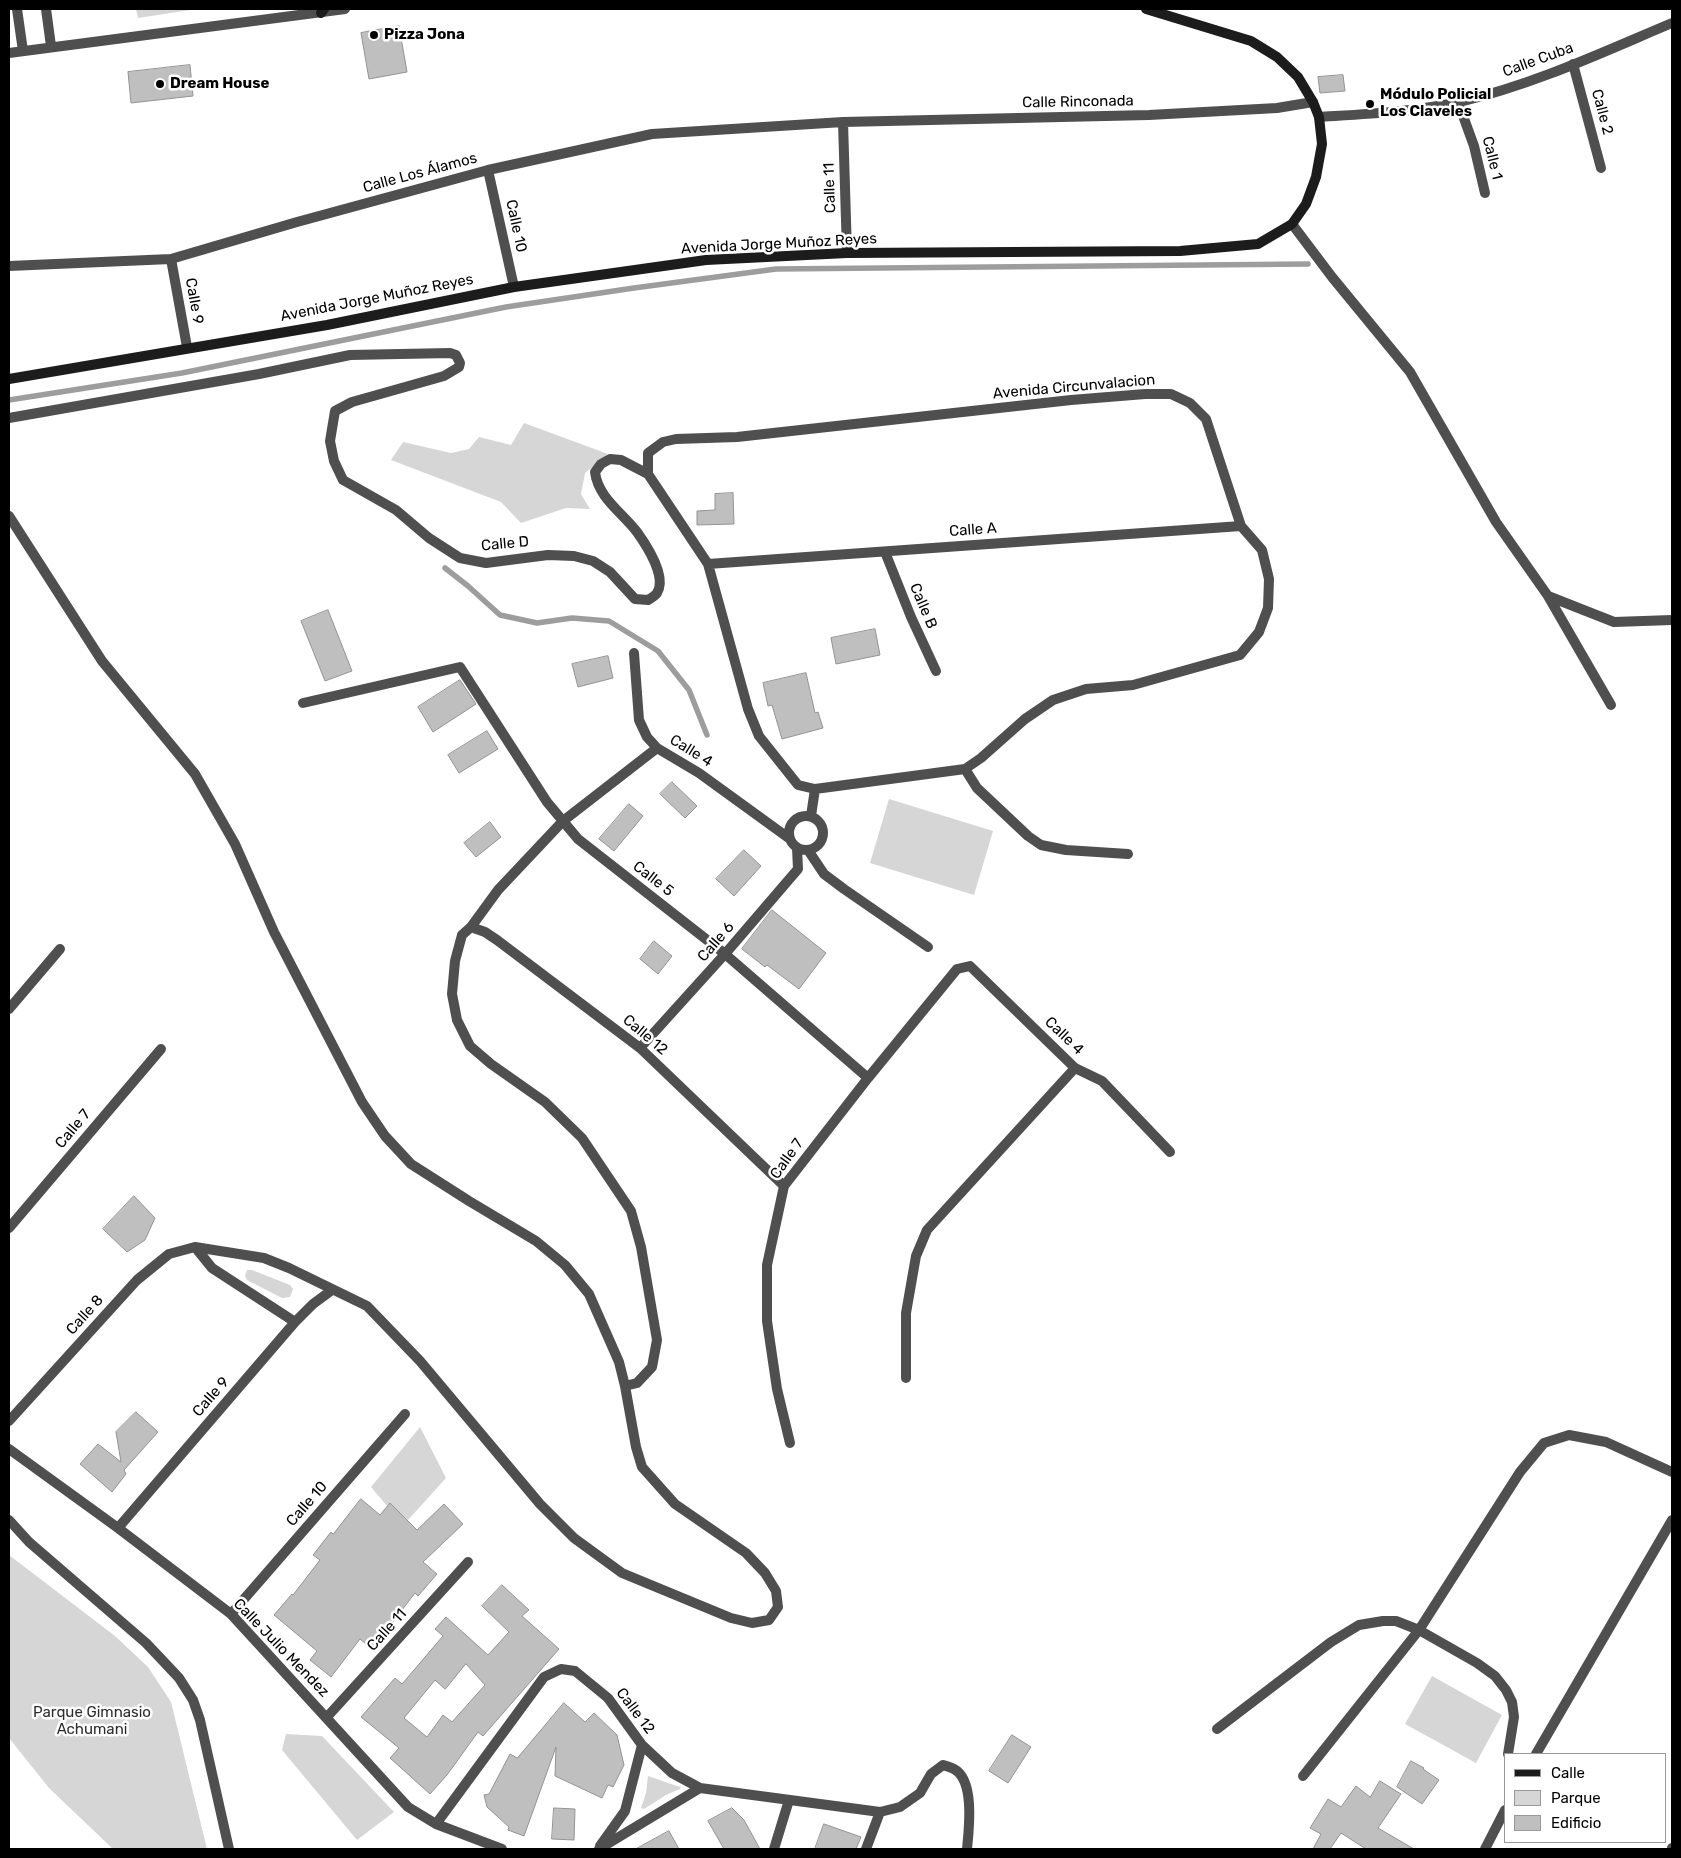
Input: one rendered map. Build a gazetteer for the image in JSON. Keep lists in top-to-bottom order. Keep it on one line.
{"streets":{"street":["Calle Cuba","Calle Rinconada","Calle 2","Calle 1","Calle Los Álamos","Calle 11","Calle 10","Avenida Jorge Muñoz Reyes","Calle 9","Avenida Circunvalacion","Calle A","Calle D","Calle B","Calle 4","Calle 5","Calle 6","Calle 12","Calle 7","Calle 8","Calle Julio Mendez"]},"crossings":[["Calle Cuba","Calle 2"],["Calle Cuba","Calle 1"],["Calle Cuba","Avenida Jorge Muñoz Reyes"],["Calle Rinconada","Calle Los Álamos"],["Calle Rinconada","Calle 11"],["Calle Rinconada","Avenida Jorge Muñoz Reyes"],["Calle Los Álamos","Calle 11"],["Calle Los Álamos","Calle 10"],["Calle Los Álamos","Calle 9"],["Calle 11","Avenida Jorge Muñoz Reyes"],["Calle 11","Calle Julio Mendez"],["Calle 10","Avenida Jorge Muñoz Reyes"],["Calle 10","Calle Julio Mendez"],["Avenida Jorge Muñoz Reyes","Calle 9"],["Calle 9","Calle Julio Mendez"],["Avenida Circunvalacion","Calle A"],["Avenida Circunvalacion","Calle D"],["Calle A","Calle D"],["Calle A","Calle B"],["Calle 4","Calle 6"],["Calle 4","Calle 7"],["Calle 5","Calle 6"],["Calle 5","Calle 7"],["Calle 6","Calle 12"],["Calle 12","Calle 7"],["Calle 12","Calle Julio Mendez"]],"parks":["Parque Gimnasio Achumani"],"places":["Pizza Jona","Dream House","Módulo Policial Los Claveles"],"legend":["Calle","Parque","Edificio"]}
